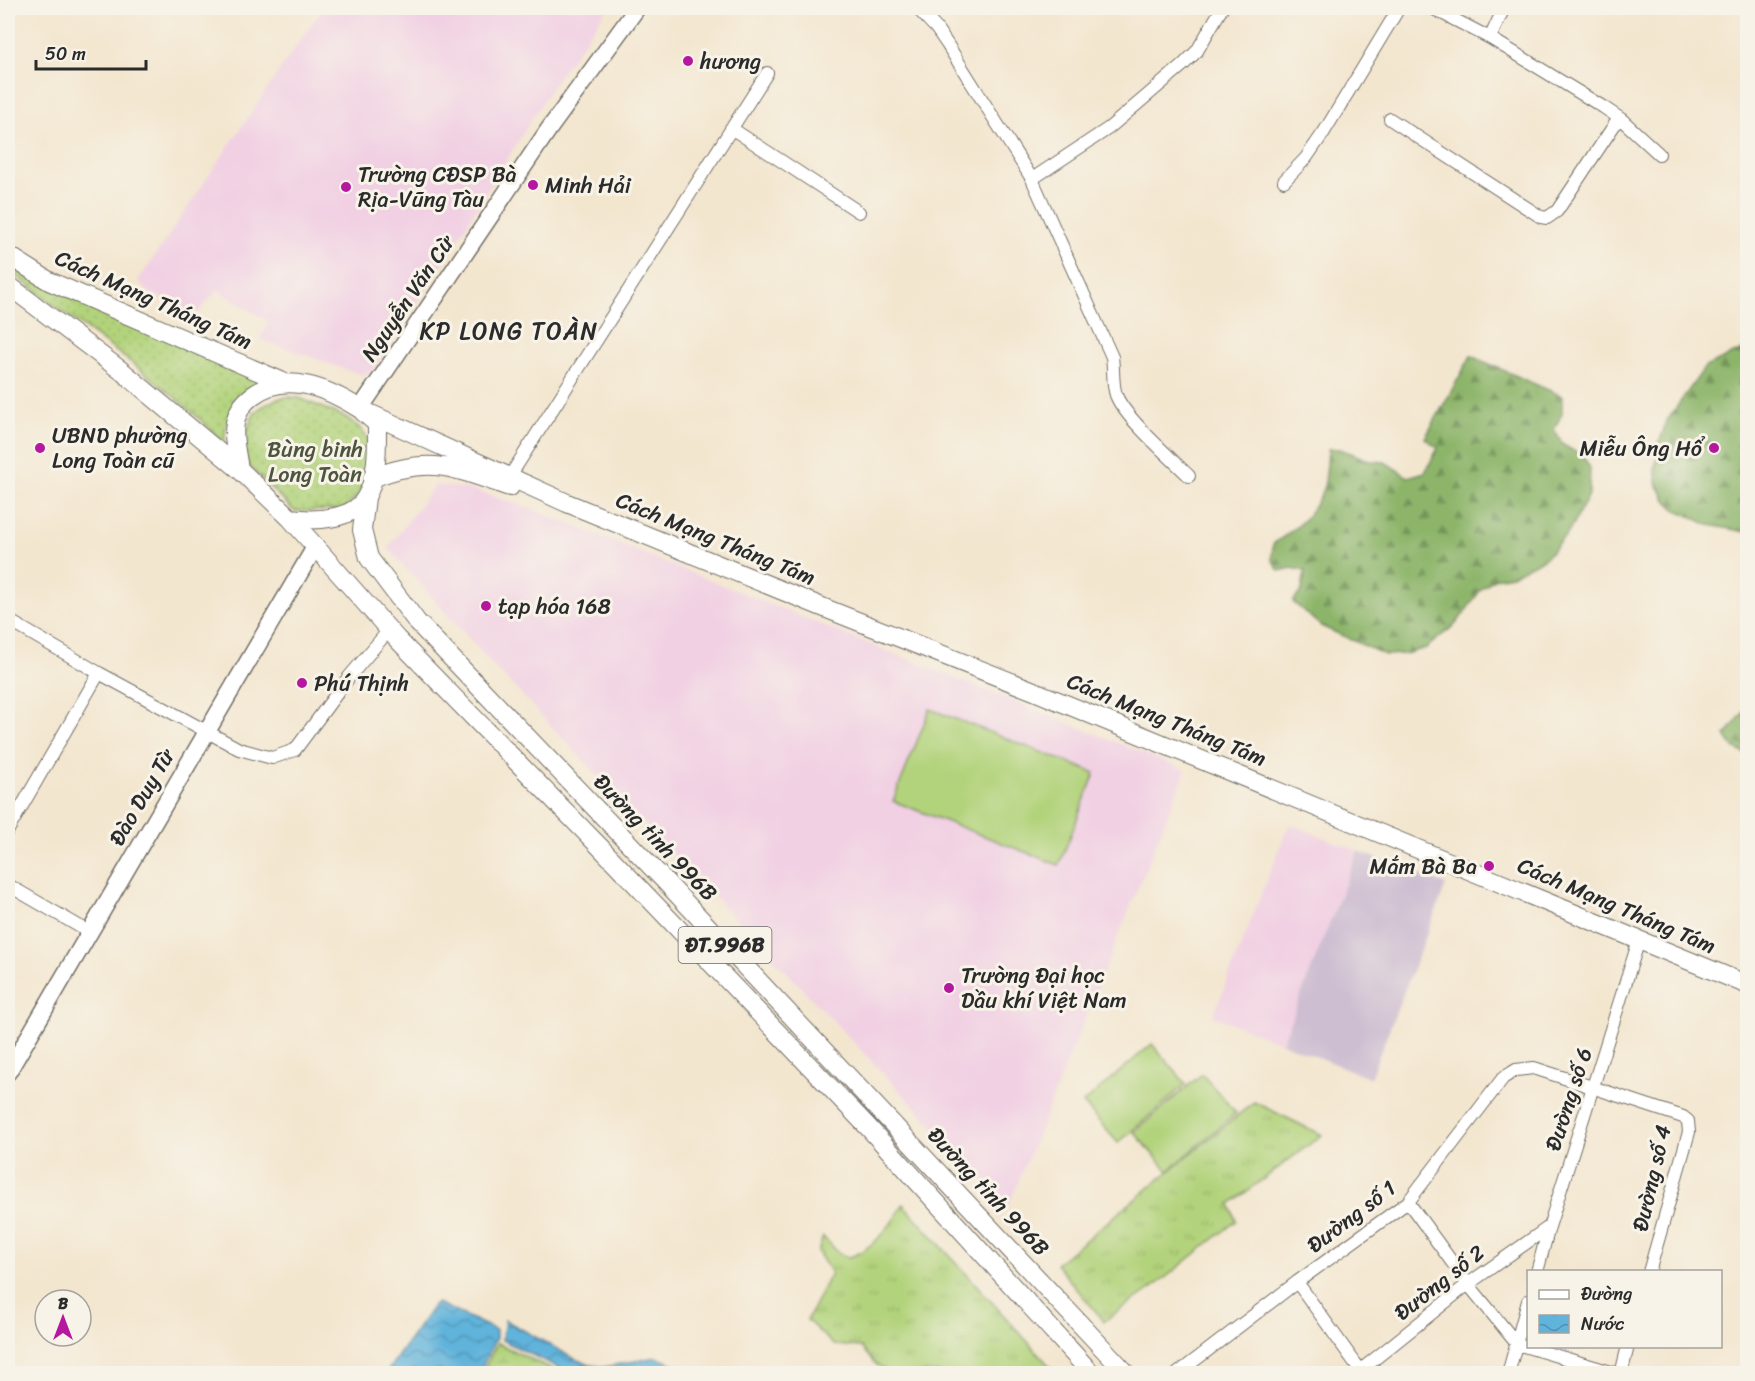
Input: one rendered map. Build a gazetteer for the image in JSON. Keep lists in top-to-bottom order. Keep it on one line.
{"streets":{"main road":["Cách Mạng Tháng Tám","Đường tỉnh 996B","ĐT.996B"],"street":["Nguyễn Văn Cừ","Đào Duy Từ","Đường số 6","Đường số 4","Đường số 1","Đường số 2"]},"crossings":[["Nguyễn Văn Cừ","Cách Mạng Tháng Tám"],["Nguyễn Văn Cừ","Đường tỉnh 996B"],["Cách Mạng Tháng Tám","Đường tỉnh 996B"],["Cách Mạng Tháng Tám","Đường số 6"],["Đào Duy Từ","Đường tỉnh 996B"],["Đường số 6","Đường số 4"],["Đường số 6","Đường số 1"],["Đường số 6","Đường số 2"],["Đường số 4","Đường số 1"]],"districts":["KP LONG TOÀN"],"parks":["Bùng binh Long Toàn"],"places":["hương","Minh Hải","Trường CĐSP Bà Rịa-Vũng Tàu","UBND phường Long Toàn cũ","Miễu Ông Hổ","tạp hóa 168","Phú Thịnh","Mắm Bà Ba","Trường Đại học Dầu khí Việt Nam"],"legend":["Đường","Nước"],"scale_bar":"50 m","north":"top"}
